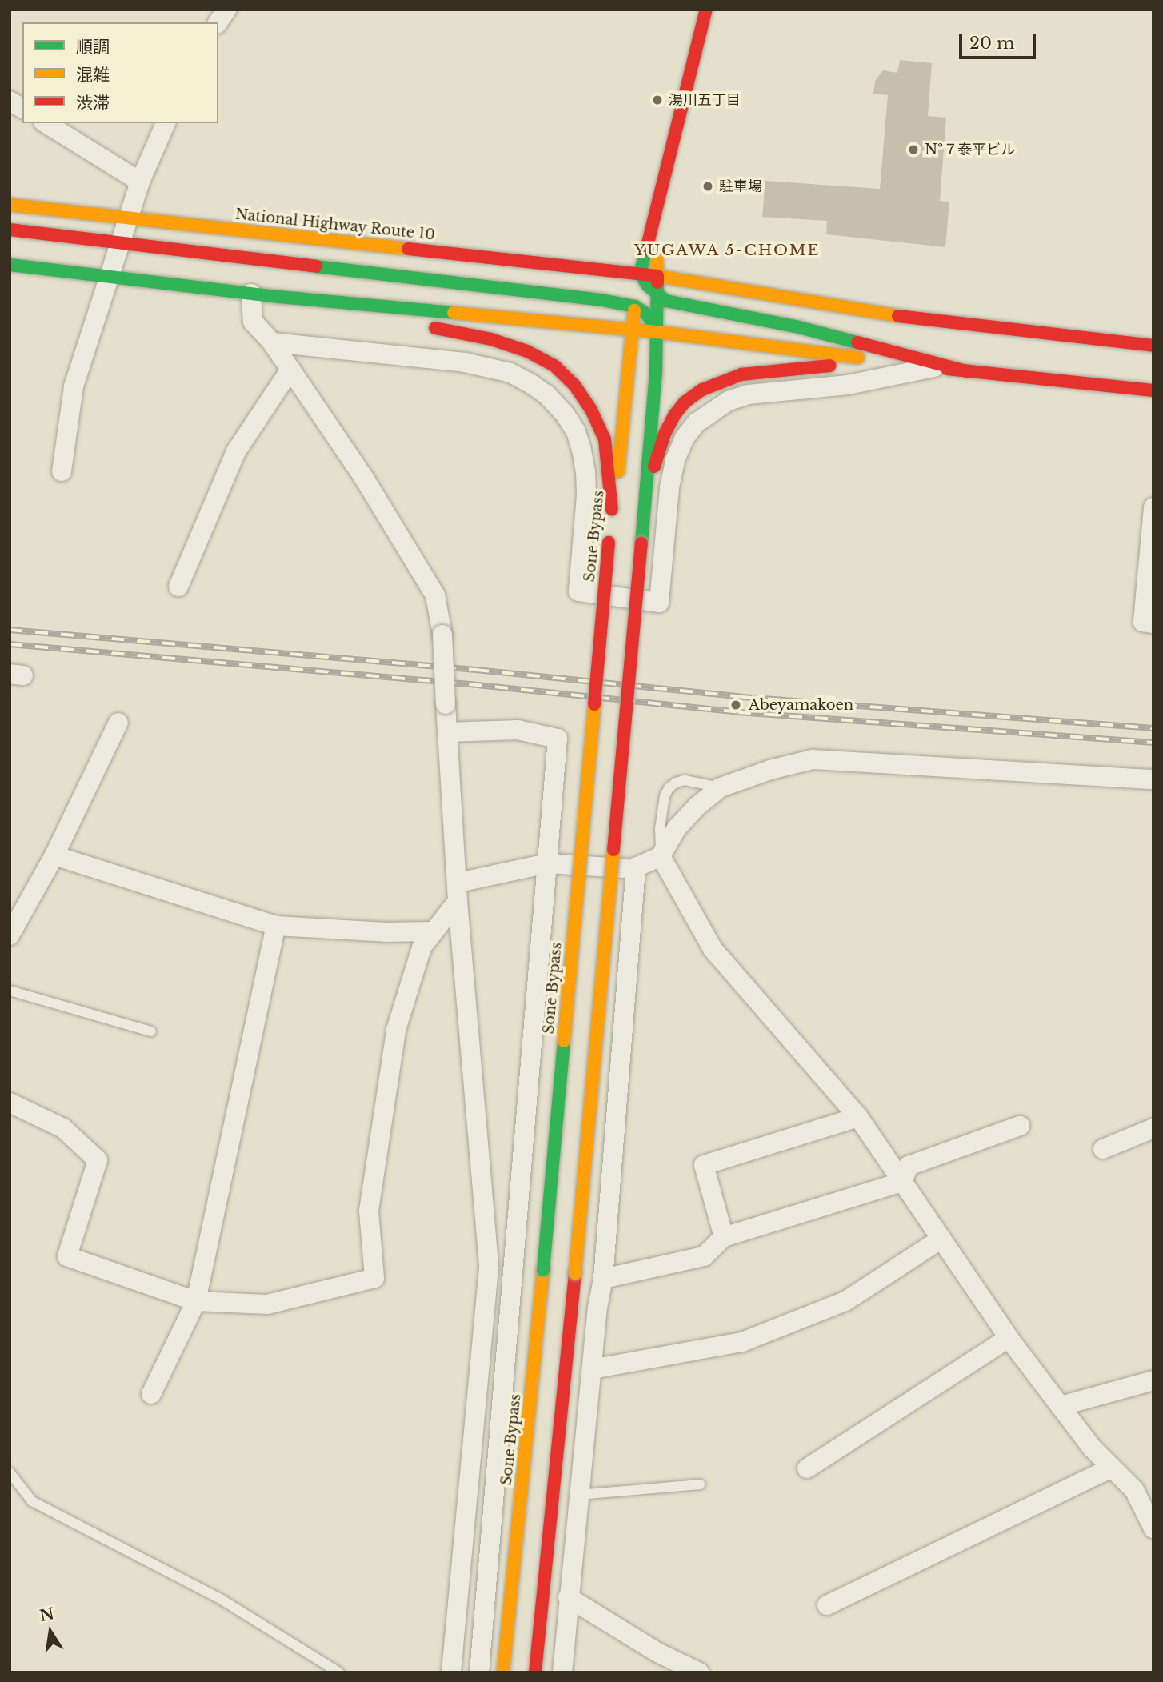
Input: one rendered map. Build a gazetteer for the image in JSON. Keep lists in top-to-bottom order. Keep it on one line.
{"streets":{"main road":["National Highway Route 10","Sone Bypass"]},"crossings":[["National Highway Route 10","Sone Bypass"]],"districts":["YUGAWA 5-CHOME"],"places":["湯川五丁目","№７泰平ビル","駐車場","Abeyamakōen"],"legend":["順調","混雑","渋滞"],"scale_bar":"20 m","north":"top"}
